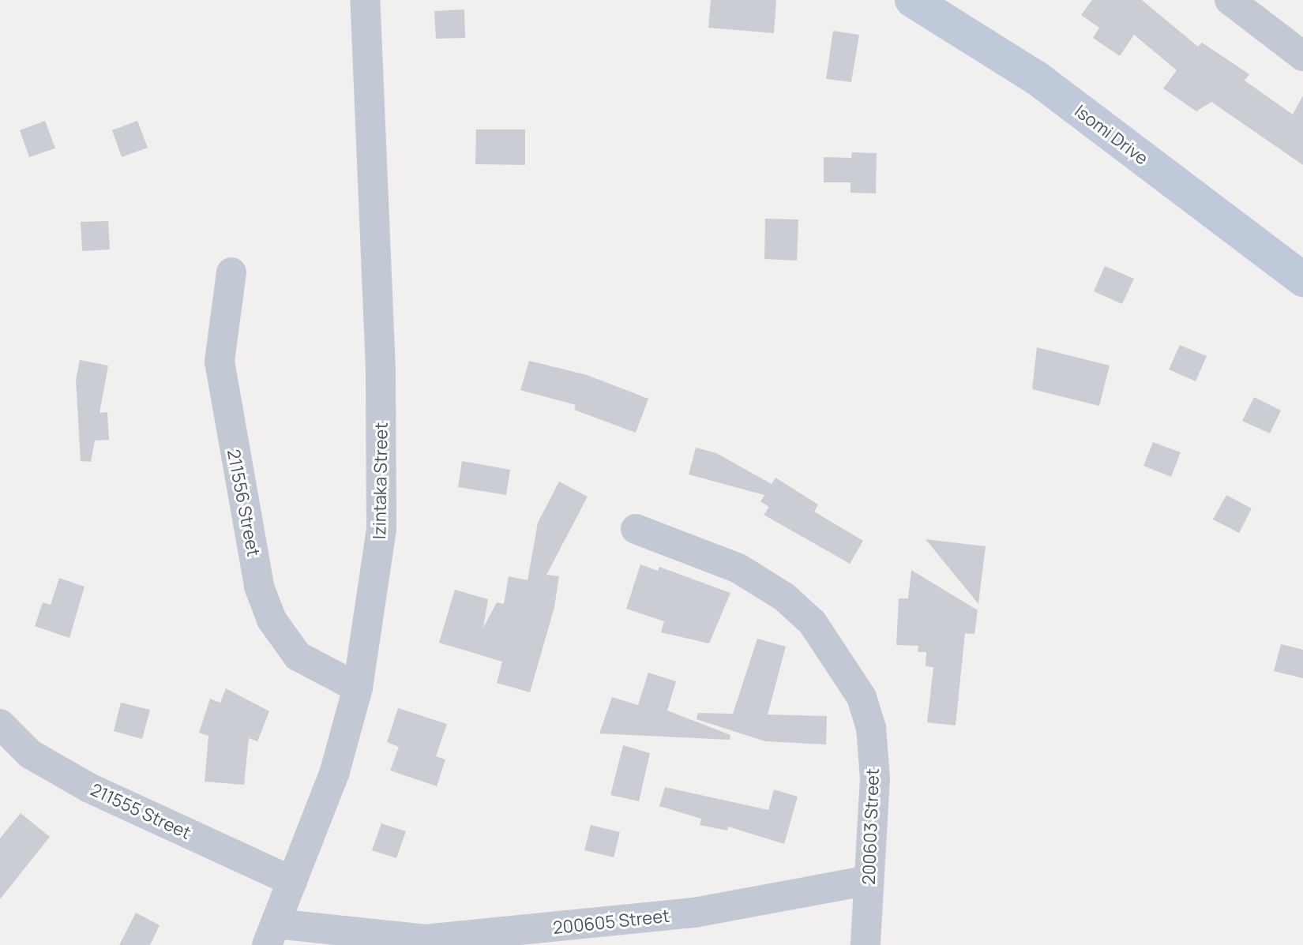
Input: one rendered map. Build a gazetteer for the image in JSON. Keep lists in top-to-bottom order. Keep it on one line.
{"streets":{"street":["Isomi Drive","Izintaka Street","211556 Street","211555 Street","200603 Street","200605 Street"]},"crossings":[["Izintaka Street","211556 Street"],["Izintaka Street","211555 Street"],["Izintaka Street","200605 Street"],["200603 Street","200605 Street"]]}
